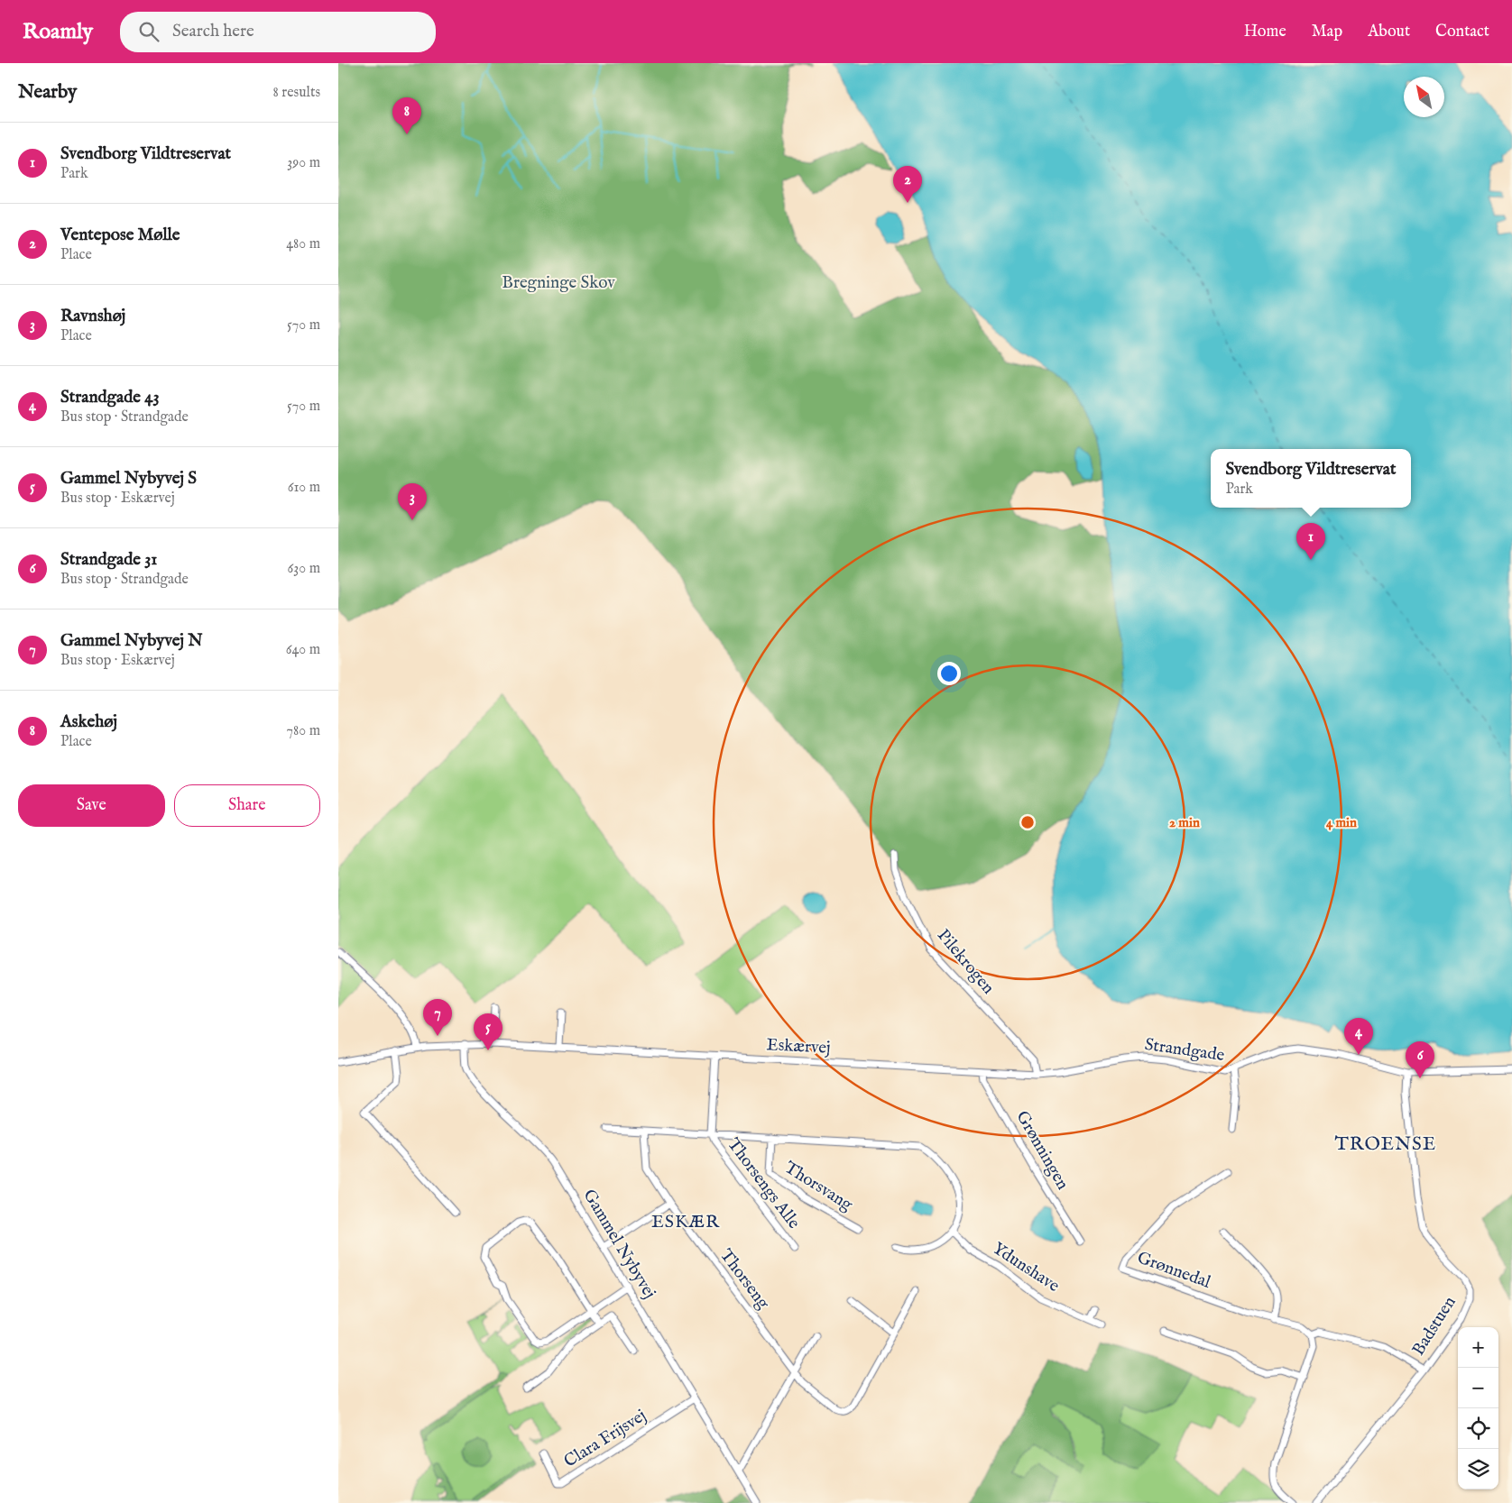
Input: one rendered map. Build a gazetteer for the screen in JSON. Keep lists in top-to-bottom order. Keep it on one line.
{"streets":{"street":["Pilekrogen","Eskærvej","Strandgade","Grønningen","Thorsengs Alle","Thorsvang","Gammel Nybyvej","Ydunshave","Grønnedal","Thorseng","Badstuen","Clara Frijsvej"]},"crossings":[["Pilekrogen","Eskærvej"],["Pilekrogen","Strandgade"],["Eskærvej","Strandgade"],["Eskærvej","Grønningen"],["Eskærvej","Gammel Nybyvej"],["Strandgade","Badstuen"],["Gammel Nybyvej","Clara Frijsvej"],["Grønnedal","Badstuen"]],"districts":["TROENSE","ESKÆR"],"parks":["Bregninge Skov"],"north":"top left","page":{"header":"Roamly","search":"Search here","nav":["Home","Map","About","Contact"],"heading":["Nearby","8 results"],"pins":["8","2","3","1","7","5","4","6"],"list":[{"mark":"1","name":"Svendborg Vildtreservat","note":"Park","value":"390 m"},{"mark":"2","name":"Ventepose Mølle","note":"Place","value":"480 m"},{"mark":"3","name":"Ravnshøj","note":"Place","value":"570 m"},{"mark":"4","name":"Strandgade 43","note":"Bus stop · Strandgade","value":"570 m"},{"mark":"5","name":"Gammel Nybyvej S","note":"Bus stop · Eskærvej","value":"610 m"},{"mark":"6","name":"Strandgade 31","note":"Bus stop · Strandgade","value":"630 m"},{"mark":"7","name":"Gammel Nybyvej N","note":"Bus stop · Eskærvej","value":"640 m"},{"mark":"8","name":"Askehøj","note":"Place","value":"780 m"}],"popup":["Svendborg Vildtreservat","Park"],"buttons":["Save","Share"],"map_buttons":["+","−"]},"rings":["2 min","4 min"]}
